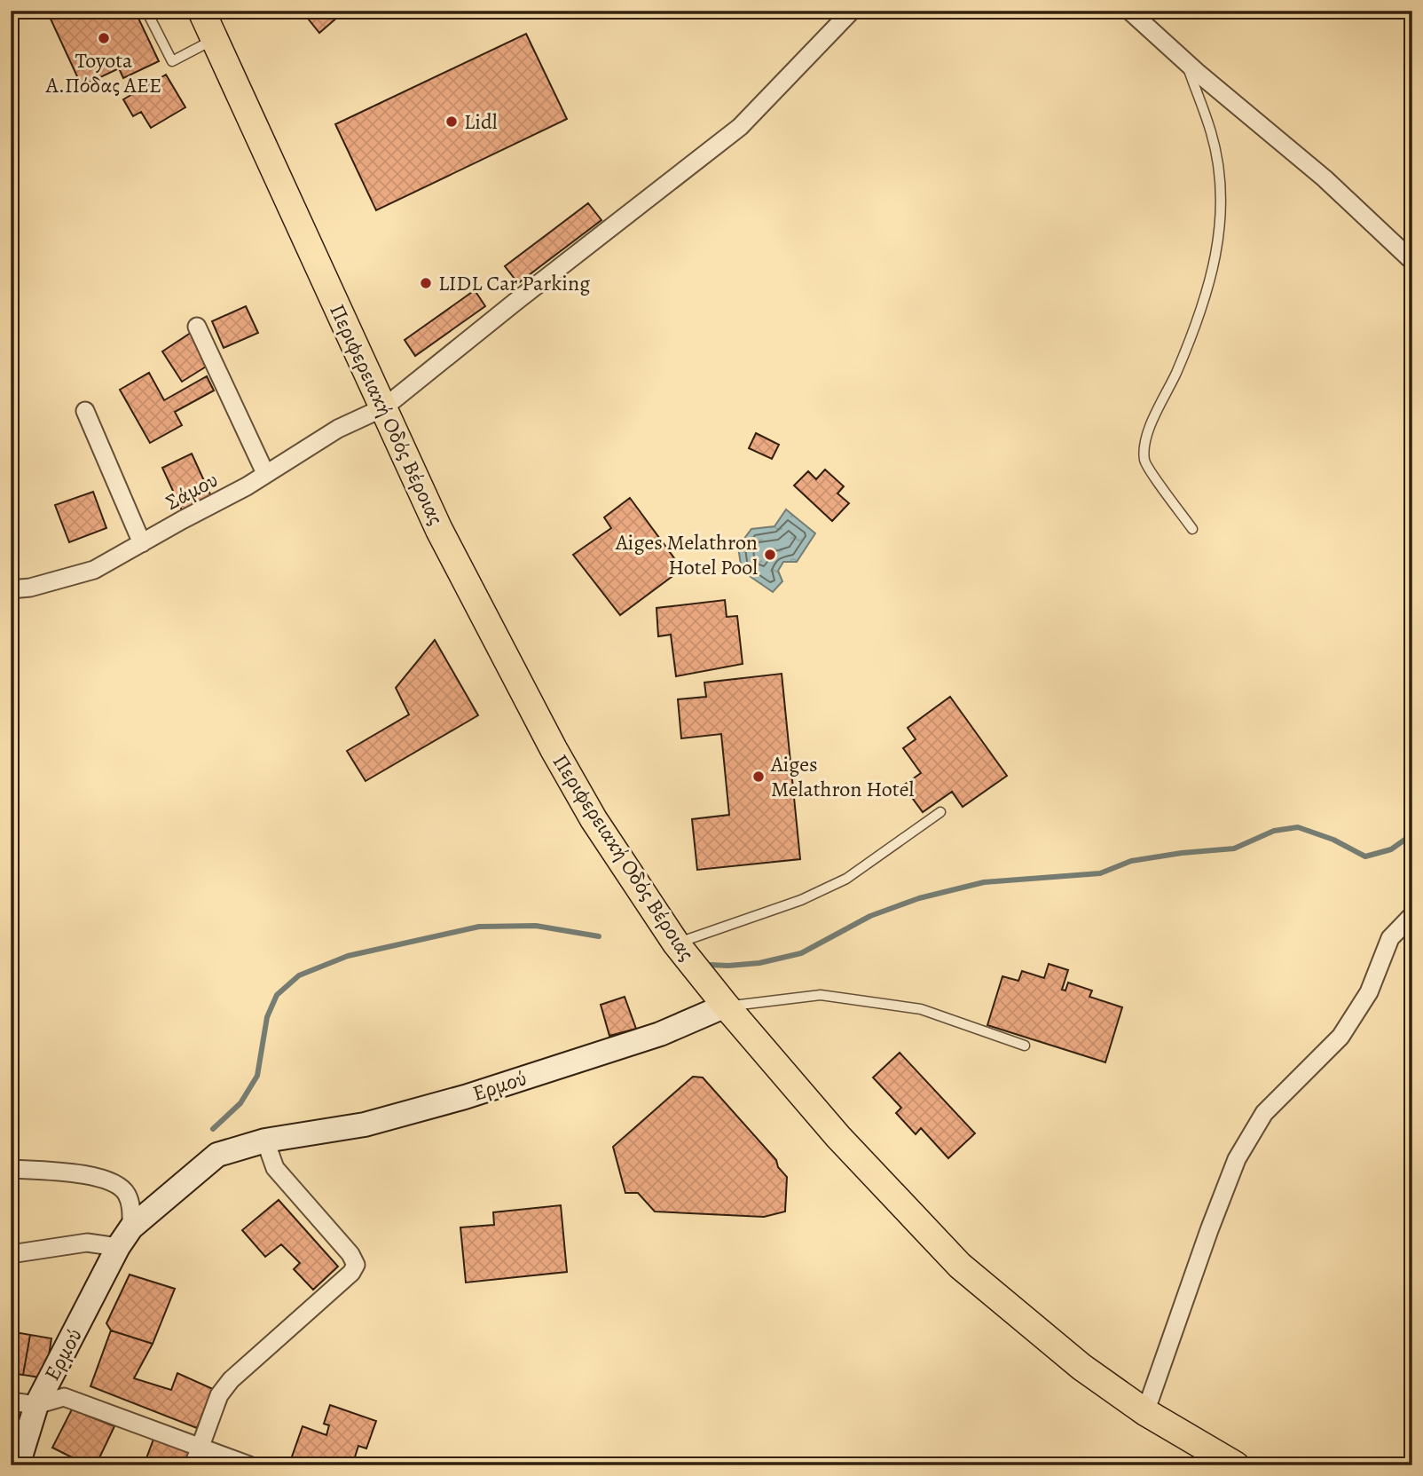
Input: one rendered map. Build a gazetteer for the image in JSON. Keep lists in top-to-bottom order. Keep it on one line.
{"streets":{"main road":["Περιφερειακή Οδός Βέροιας"],"street":["Σάμου","Ερμού"]},"crossings":[["Περιφερειακή Οδός Βέροιας","Σάμου"],["Περιφερειακή Οδός Βέροιας","Ερμού"]],"places":["Toyota Α.Πόδας ΑΕΕ","Lidl","LIDL Car Parking","Aiges Melathron Hotel Pool","Aiges Melathron Hotel"]}
